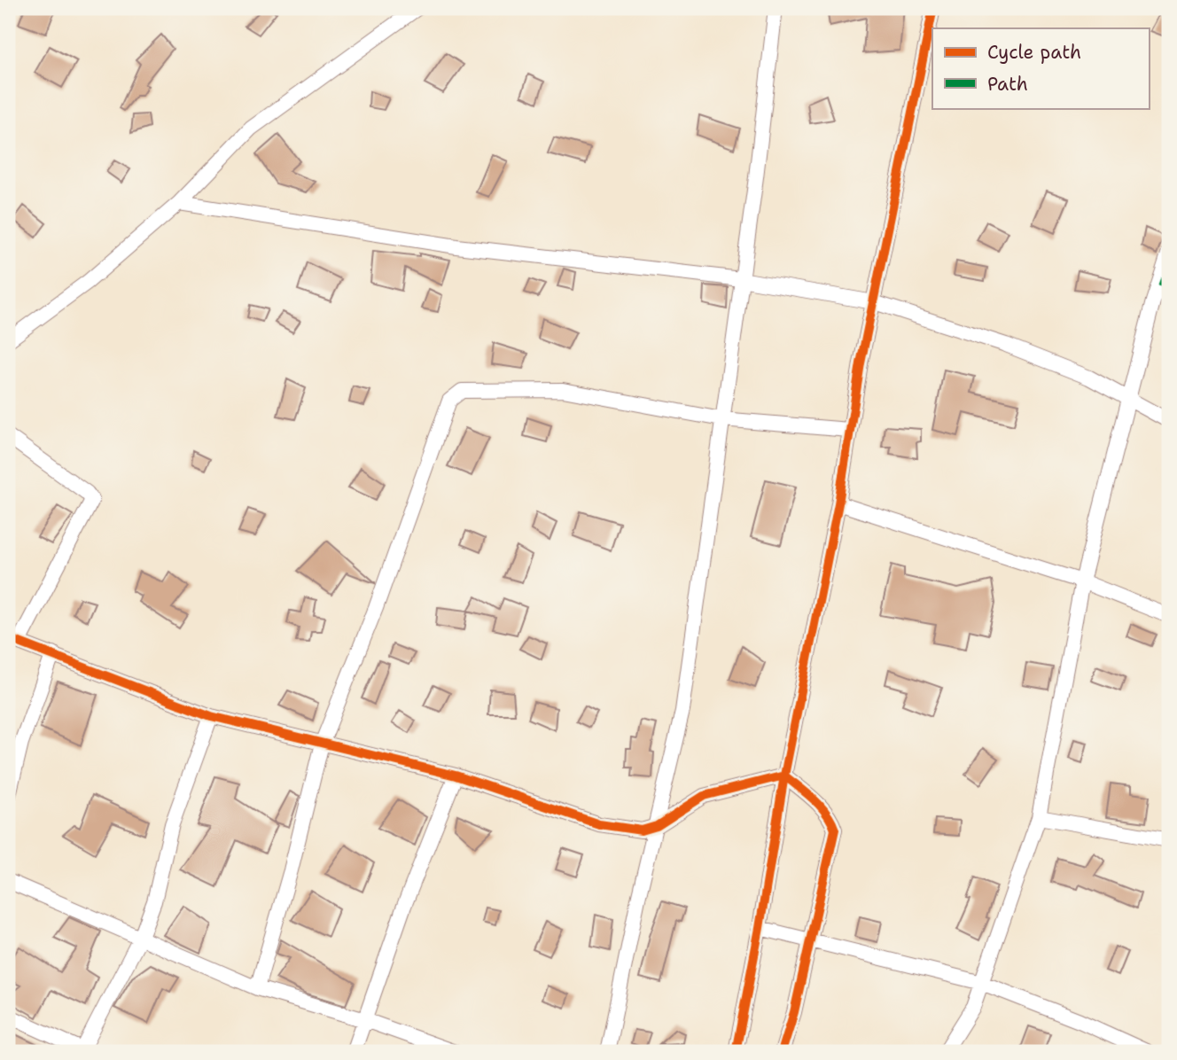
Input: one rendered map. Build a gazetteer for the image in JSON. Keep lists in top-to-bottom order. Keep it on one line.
{"legend":["Cycle path","Path"]}
